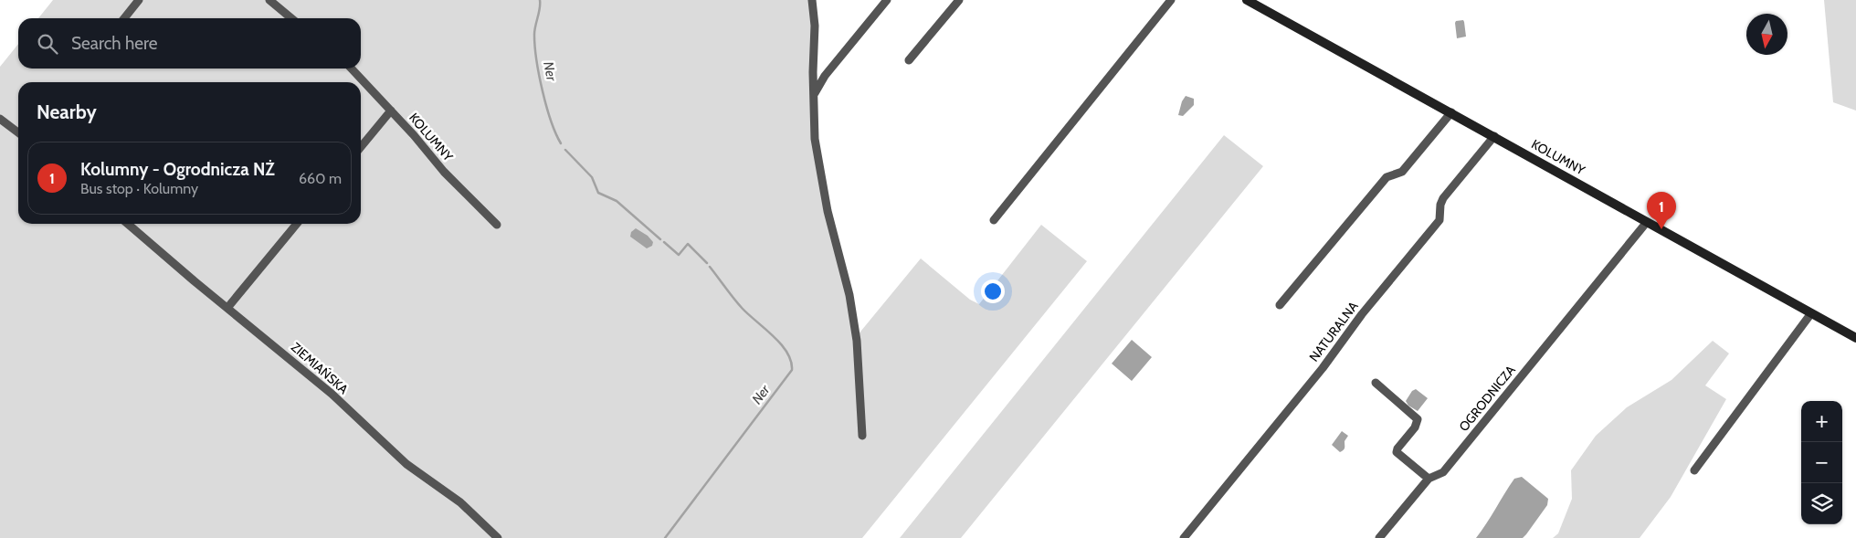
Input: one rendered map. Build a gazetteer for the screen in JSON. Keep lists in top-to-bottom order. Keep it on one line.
{"streets":{"street":["KOLUMNY","NATURALNA","ZIEMIAŃSKA","OGRODNICZA"]},"crossings":[["KOLUMNY","NATURALNA"],["KOLUMNY","OGRODNICZA"]],"water":["Ner"],"north":"bottom","page":{"search":"Search here","heading":"Nearby","list":[{"mark":"1","name":"Kolumny - Ogrodnicza NŻ","note":"Bus stop · Kolumny","value":"660 m"}],"pins":"1","map_buttons":["+","−"]}}
